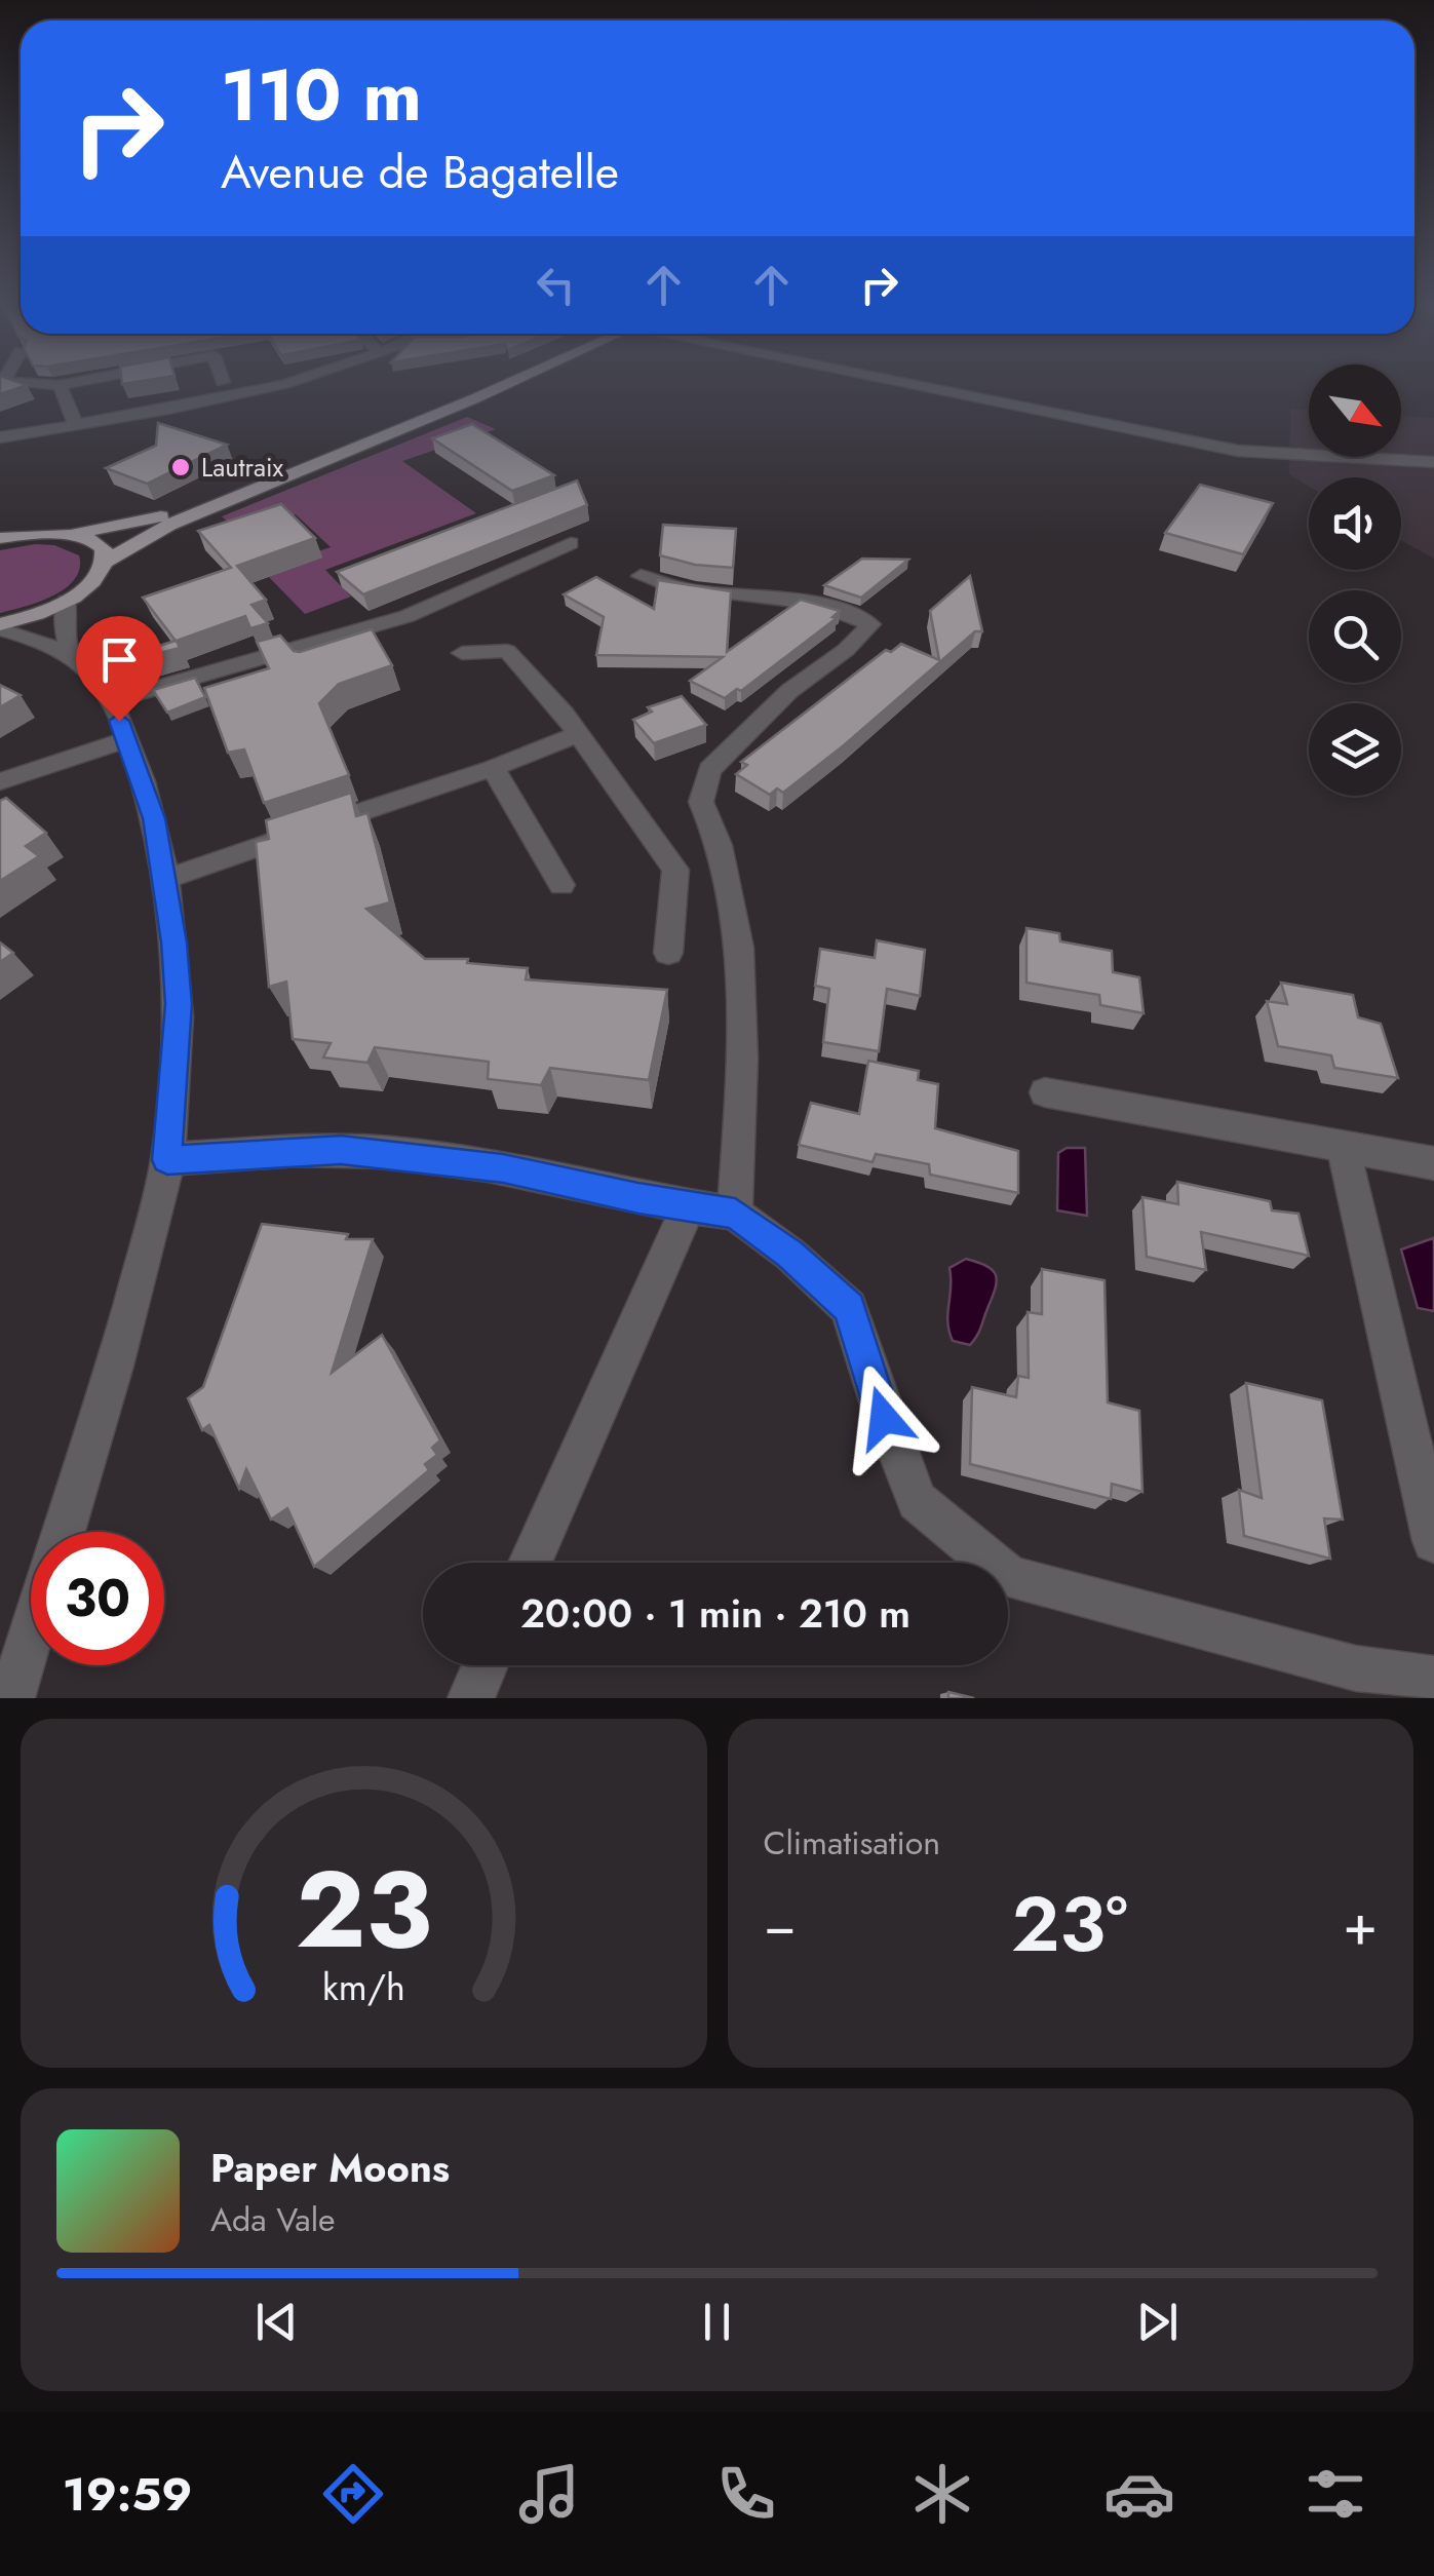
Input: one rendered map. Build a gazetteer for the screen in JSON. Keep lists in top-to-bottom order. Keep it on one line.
{"places":["Lautraix"],"north":"bottom right","page":{"turn":["110 m","Avenue de Bagatelle"],"limit":"30","trip":"20:00 · 1 min · 210 m","tile":"Climatisation","heat":["−","23°","+"],"song":["Paper Moons","Ada Vale"],"tabs":"19:59","gauge":["23","km/h"]}}
